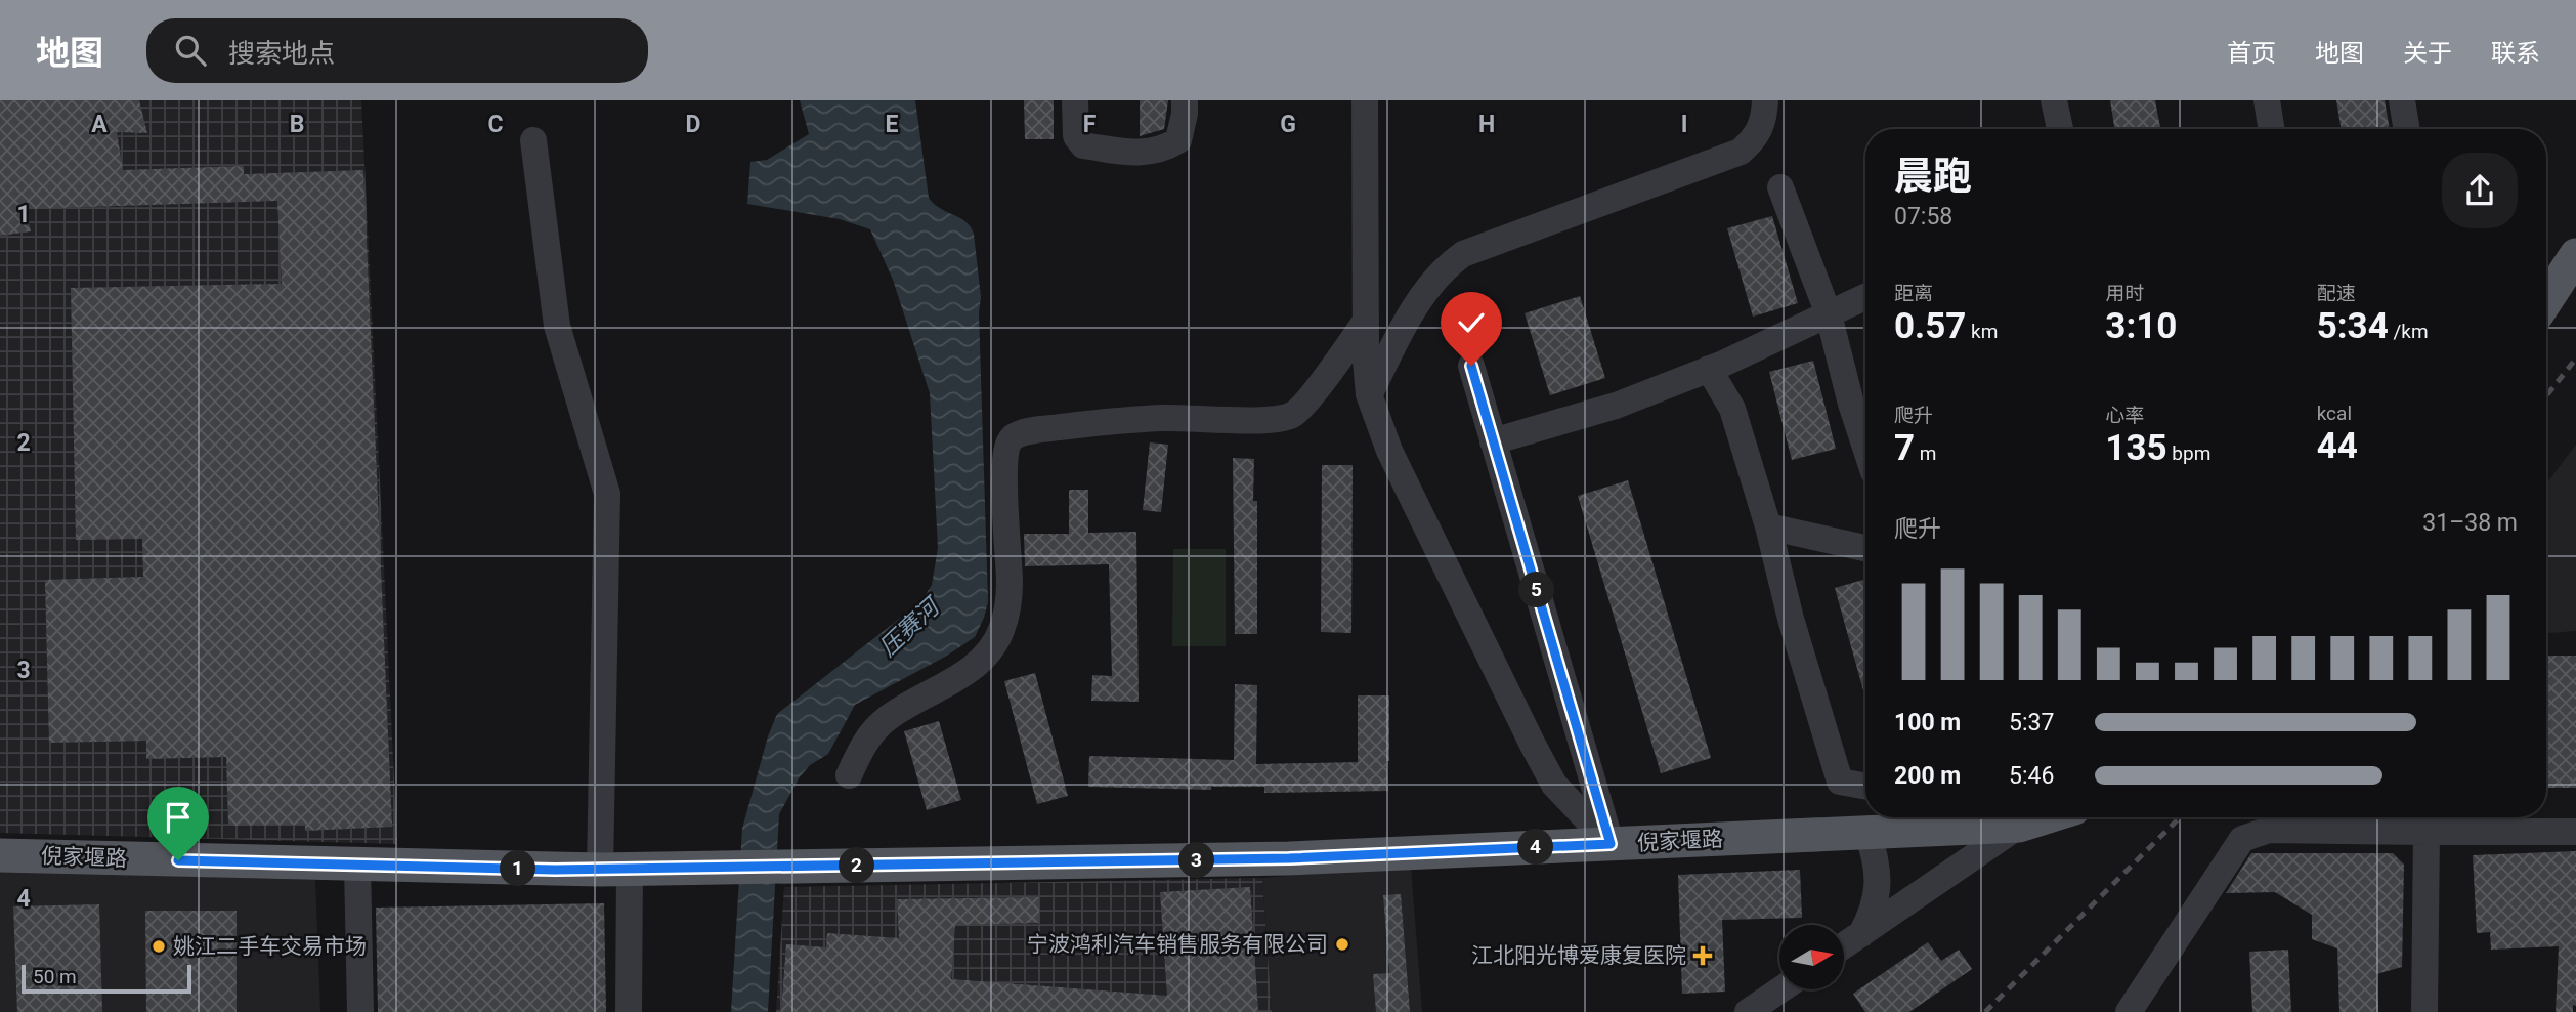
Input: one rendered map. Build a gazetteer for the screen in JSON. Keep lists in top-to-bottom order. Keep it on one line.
{"streets":{"main road":["倪家堰路"]},"water":["压赛河"],"places":{"other":["宁波鸿利汽车销售服务有限公司","姚江二手车交易市场"],"health":["江北阳光博爱康复医院"]},"scale_bar":"50 m","north":"right","page":{"header":"地图","search":"搜索地点","nav":["首页","地图","关于","联系"],"heading":["晨跑","07:58"],"stats":[["距离","0.57 km"],["用时","3:10"],["配速","5:34 /km"],["爬升","7 m"],["心率","135 bpm"],["kcal","44"]],"chart":["爬升","31–38 m"],"pins":["5","4","3","2","1"],"list":[{"name":"100 m","note":"5:37"},{"name":"200 m","note":"5:46"}],"scale":"50 m"},"grid":{"columns":["A","B","C","D","E","F","G","H","I"],"rows":["1","2","3","4"]}}
